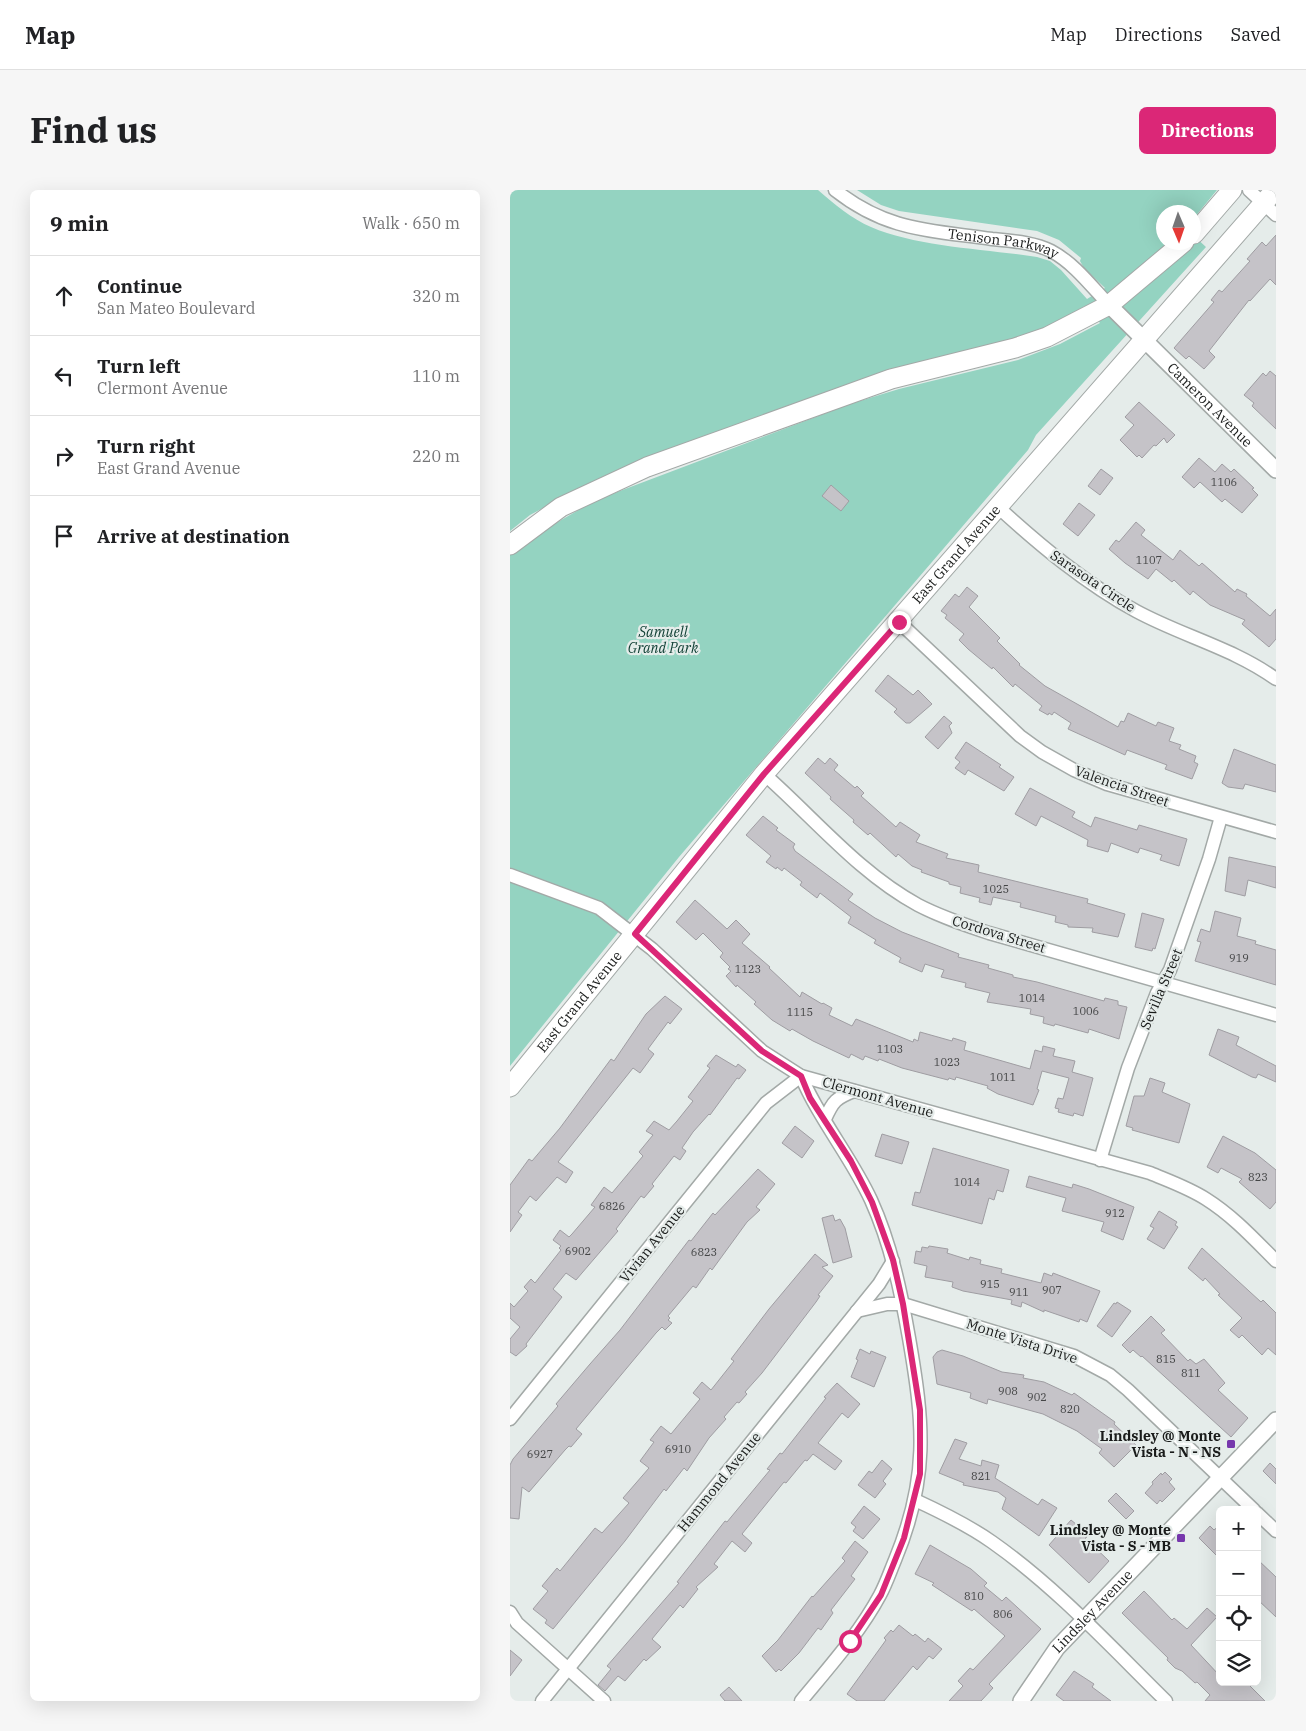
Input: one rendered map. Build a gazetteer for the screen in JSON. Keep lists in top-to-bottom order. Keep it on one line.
{"streets":{"main road":["East Grand Avenue"],"street":["Tenison Parkway","Cameron Avenue","Sarasota Circle","Valencia Street","Cordova Street","Sevilla Street","Clermont Avenue","Vivian Avenue","Monte Vista Drive","Hammond Avenue","Lindsley Avenue"]},"crossings":[["Tenison Parkway","Cameron Avenue"],["Tenison Parkway","East Grand Avenue"],["Cameron Avenue","East Grand Avenue"],["East Grand Avenue","Sarasota Circle"],["East Grand Avenue","Valencia Street"],["East Grand Avenue","Cordova Street"],["East Grand Avenue","Clermont Avenue"],["Valencia Street","Sevilla Street"],["Cordova Street","Sevilla Street"],["Sevilla Street","Clermont Avenue"],["Clermont Avenue","Vivian Avenue"],["Monte Vista Drive","Hammond Avenue"],["Monte Vista Drive","Lindsley Avenue"]],"parks":["Samuell Grand Park"],"places":{"transit":["Lindsley @ Monte Vista - N - NS","Lindsley @ Monte Vista - S - MB"]},"house_numbers":["1106","1107","1025","919","1123","1014","1006","1115","1103","1023","1011","823","1014","6826","912","6902","6823","915","907","911","815","811","908","902","820","6910","6927","821","810","806"],"north":"bottom","page":{"header":"Map","nav":["Map","Directions","Saved"],"title":"Find us","buttons":"Directions","heading":["9 min","Walk · 650 m"],"list":[["Continue","San Mateo Boulevard","320 m"],["Turn left","Clermont Avenue","110 m"],["Turn right","East Grand Avenue","220 m"],"Arrive at destination"],"map_buttons":["+","−"]}}
